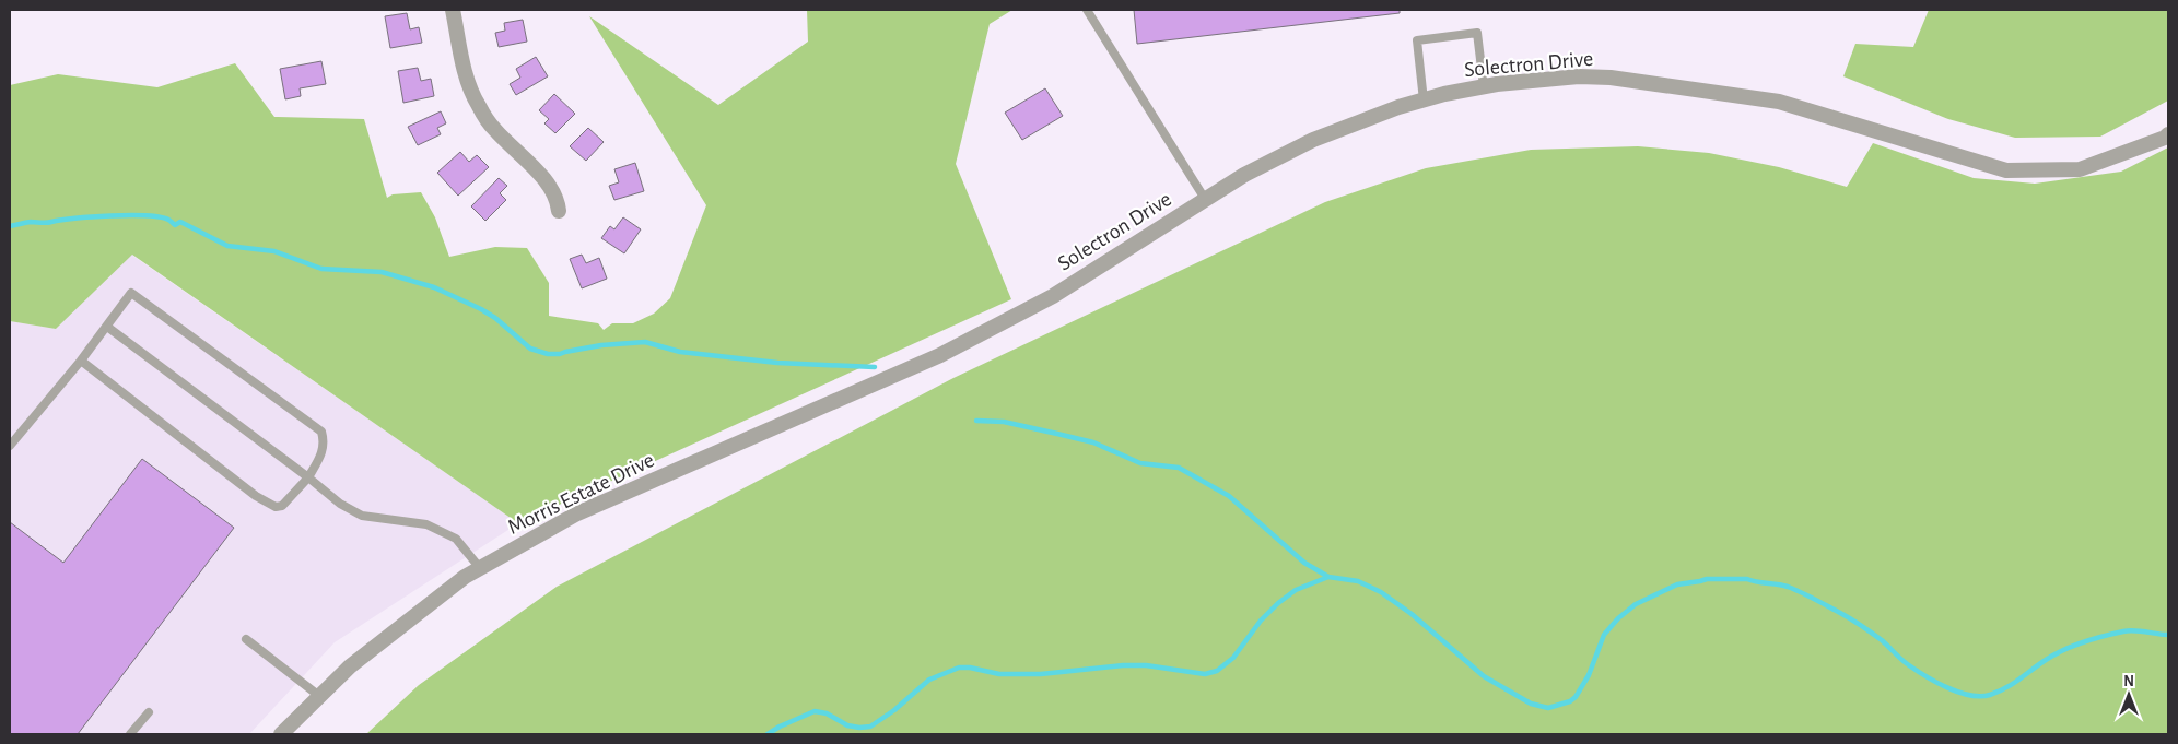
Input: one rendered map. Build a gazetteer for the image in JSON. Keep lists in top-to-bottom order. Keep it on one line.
{"streets":{"street":["Solectron Drive","Morris Estate Drive"]},"crossings":[["Solectron Drive","Morris Estate Drive"]],"north":"top"}
